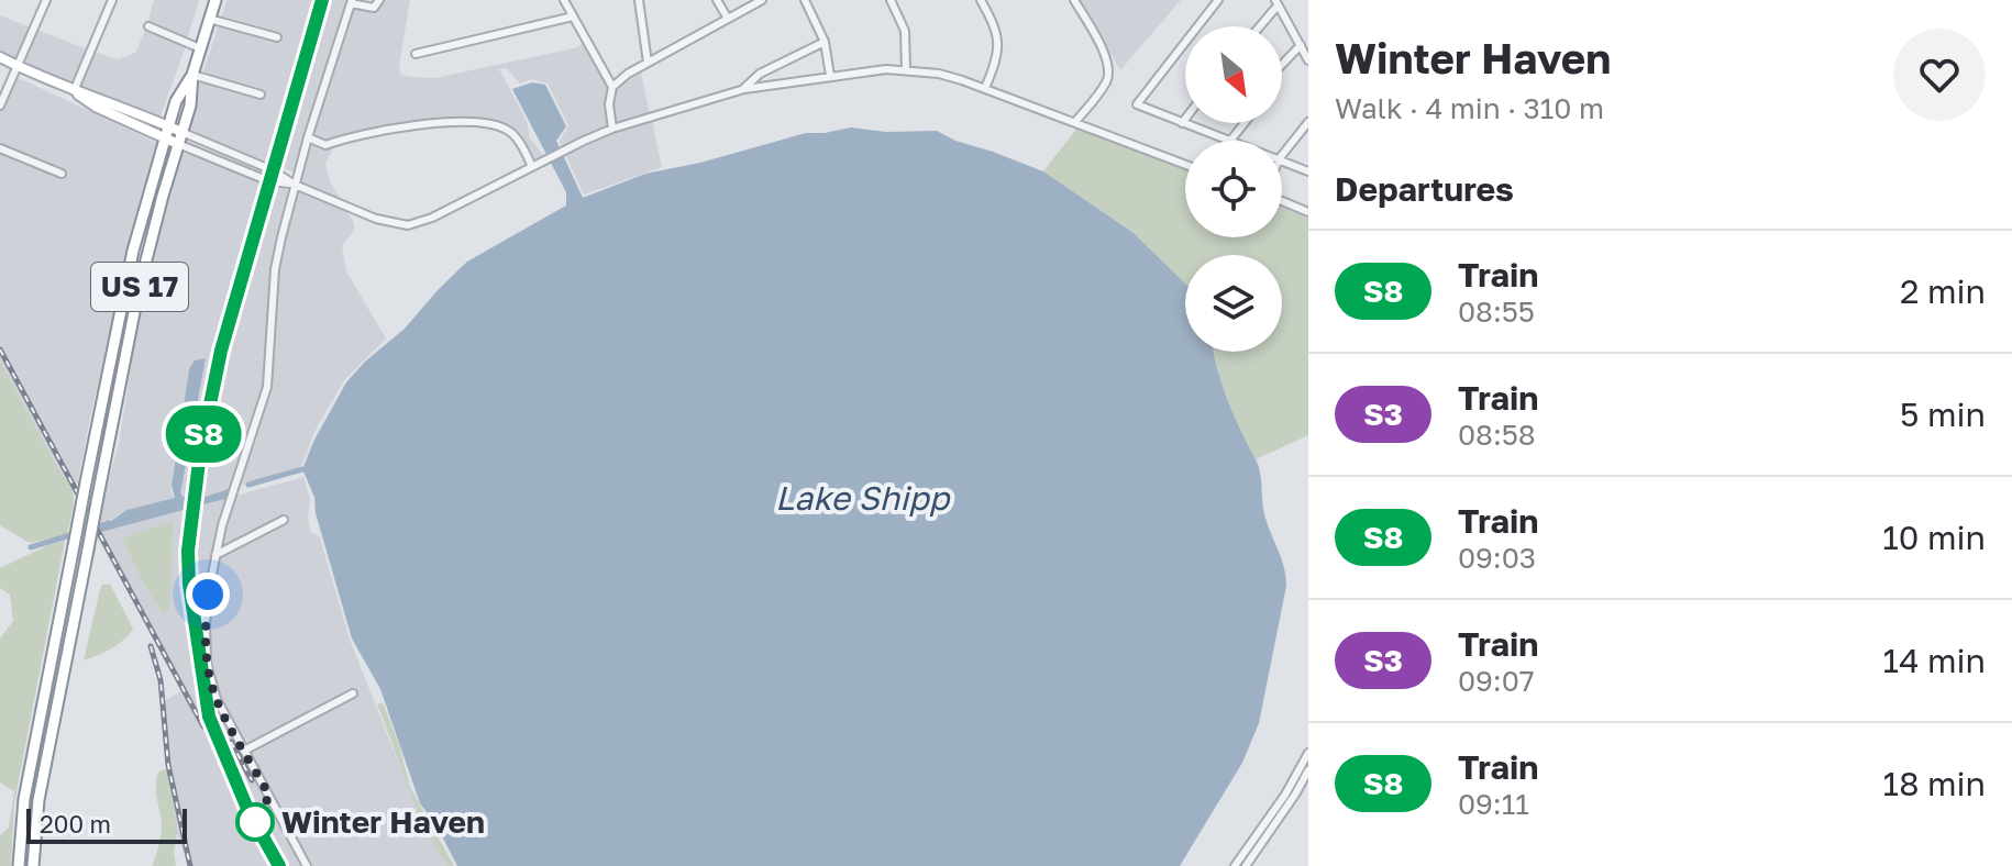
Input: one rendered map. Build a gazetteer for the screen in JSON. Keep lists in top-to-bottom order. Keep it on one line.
{"streets":{"highway":["US 17"]},"water":["Lake Shipp"],"places":["Winter Haven"],"scale_bar":"200 m","north":"bottom right","page":{"on_map":"S8","heading":[["Winter Haven","Walk · 4 min · 310 m"],"Departures"],"list":[{"mark":"S8","name":"Train","note":"08:55","value":"2 min"},{"mark":"S3","name":"Train","note":"08:58","value":"5 min"},{"mark":"S8","name":"Train","note":"09:03","value":"10 min"},{"mark":"S3","name":"Train","note":"09:07","value":"14 min"},{"mark":"S8","name":"Train","note":"09:11","value":"18 min"}],"scale":"200 m"}}
